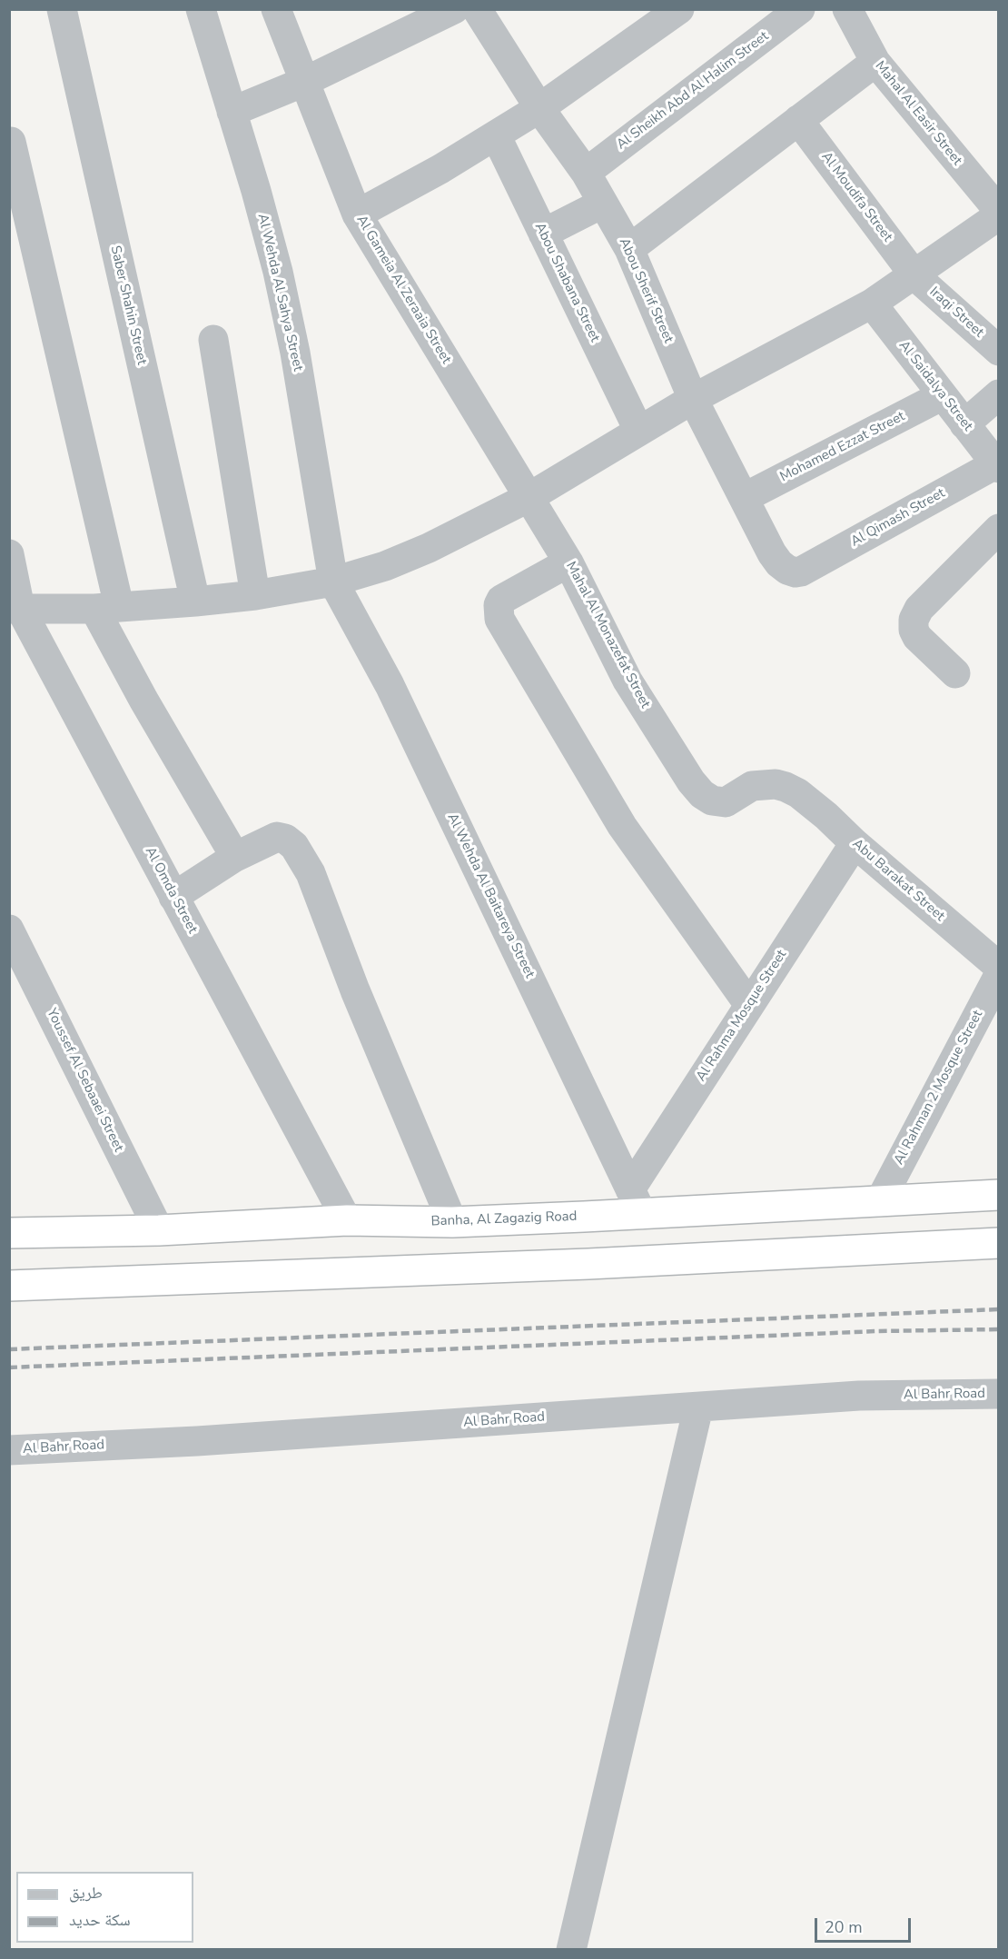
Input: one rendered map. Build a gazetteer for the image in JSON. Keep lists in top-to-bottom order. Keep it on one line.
{"streets":{"highway":["Banha, Al Zagazig Road"],"street":["Al Sheikh Abd Al Halim Street","Mahal Al Easir Street","Al Moudifa Street","Abou Shabana Street","Al Gameia Al Zeraaia Street","Abou Sherif Street","Al Wehda Al Sahya Street","Saber Shahin Street","Iraqi Street","Al Saidalya Street","Mohamed Ezzat Street","Al Qimash Street","Mahal Al Monazefat Street","Abu Barakat Street","Al Omda Street","Al Wehda Al Baitareya Street","Al Rahma Mosque Street","Youssef Al Sebaaei Street","Al Rahman 2 Mosque Street","Al Bahr Road"]},"crossings":[["Al Sheikh Abd Al Halim Street","Abou Sherif Street"],["Al Moudifa Street","Iraqi Street"],["Al Gameia Al Zeraaia Street","Mahal Al Monazefat Street"],["Abou Sherif Street","Mohamed Ezzat Street"],["Abou Sherif Street","Al Qimash Street"],["Al Wehda Al Sahya Street","Al Wehda Al Baitareya Street"],["Al Saidalya Street","Mohamed Ezzat Street"],["Al Saidalya Street","Al Qimash Street"],["Mahal Al Monazefat Street","Abu Barakat Street"],["Abu Barakat Street","Al Rahma Mosque Street"],["Al Omda Street","Banha, Al Zagazig Road"],["Al Wehda Al Baitareya Street","Al Rahma Mosque Street"],["Al Wehda Al Baitareya Street","Banha, Al Zagazig Road"],["Al Rahma Mosque Street","Banha, Al Zagazig Road"],["Youssef Al Sebaaei Street","Banha, Al Zagazig Road"],["Al Rahman 2 Mosque Street","Banha, Al Zagazig Road"]],"legend":["طريق","سكة حديد"],"scale_bar":"20 m"}
